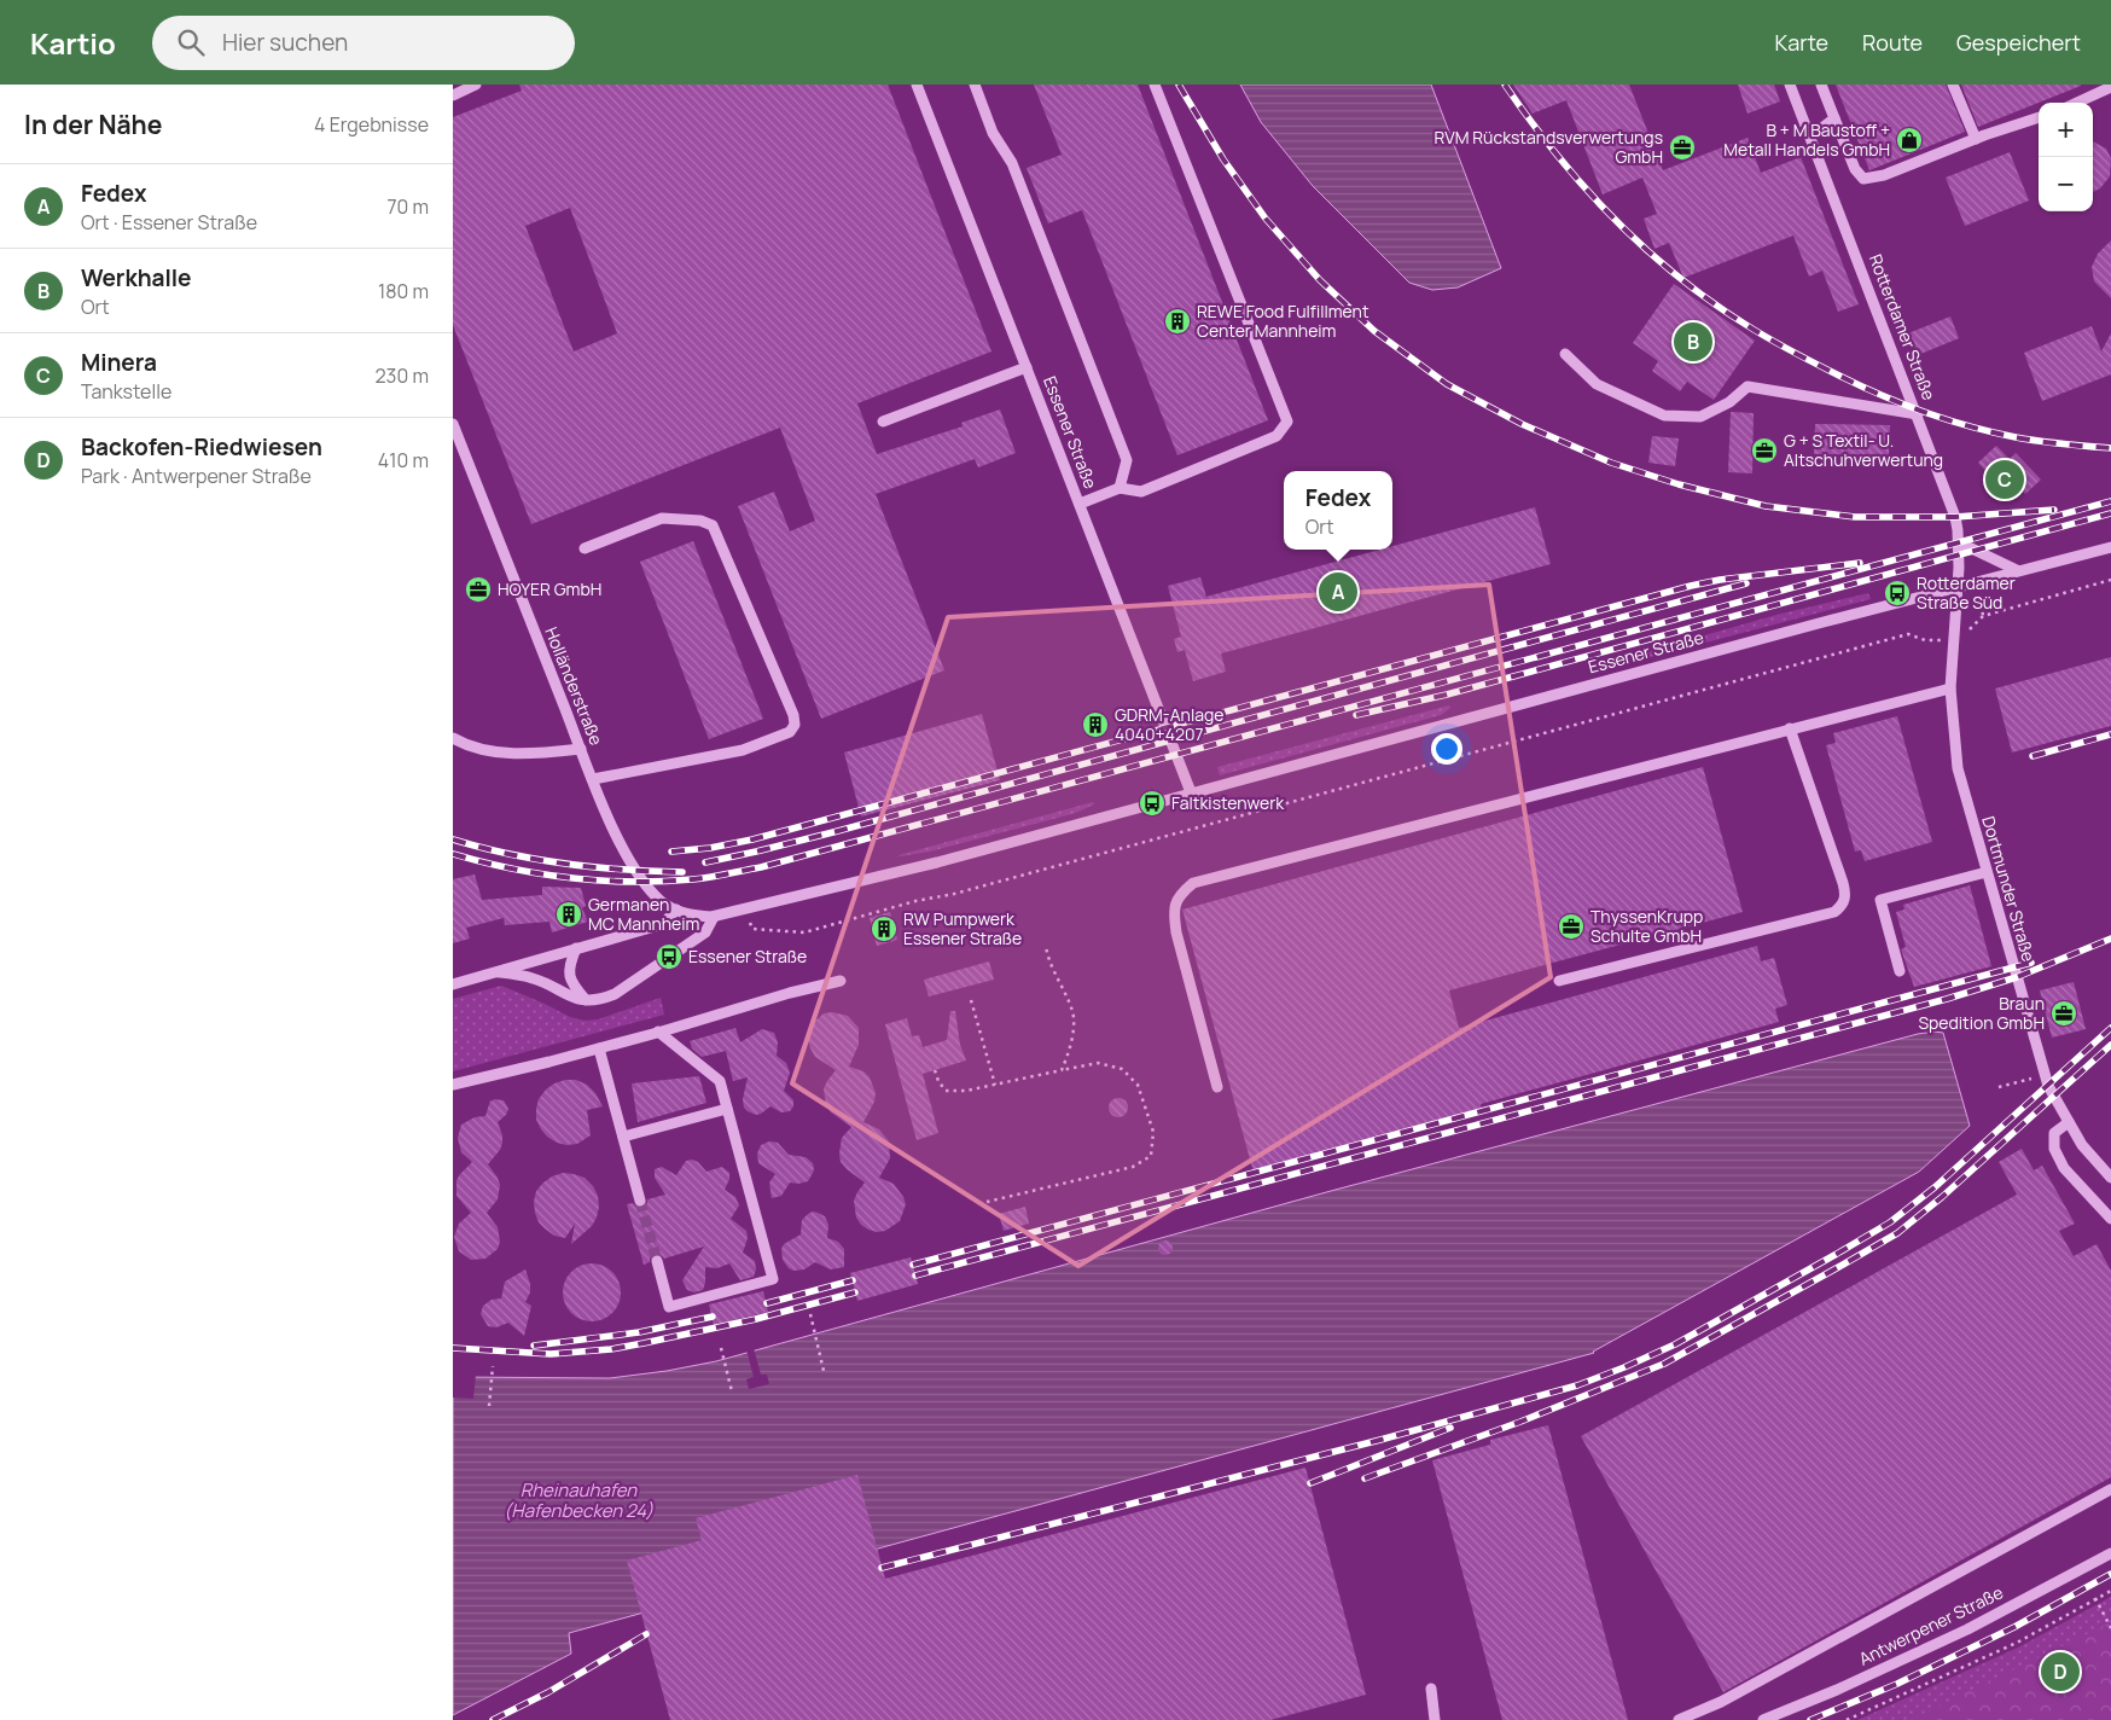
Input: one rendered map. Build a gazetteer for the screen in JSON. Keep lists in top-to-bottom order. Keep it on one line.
{"streets":{"street":["Rotterdamer Straße","Essener Straße","Holländerstraße","Dortmunder Straße","Antwerpener Straße"]},"crossings":[["Rotterdamer Straße","Essener Straße"],["Rotterdamer Straße","Dortmunder Straße"],["Essener Straße","Holländerstraße"],["Essener Straße","Dortmunder Straße"]],"water":["Rheinauhafen (Hafenbecken 24)"],"places":{"shop":["B + M Baustoff + Metall Handels GmbH"],"office":["RVM Rückstandsverwertungs GmbH","G + S Textil- U. Altschuhverwertung","HOYER GmbH","ThyssenKrupp Schulte GmbH","Braun Spedition GmbH"],"building":["REWE Food Fulfillment Center Mannheim","GDRM-Anlage 4040+4207","Germanen MC Mannheim","RW Pumpwerk Essener Straße"],"bus stop":["Rotterdamer Straße Süd","Faltkistenwerk","Essener Straße"]},"page":{"header":"Kartio","search":"Hier suchen","nav":["Karte","Route","Gespeichert"],"heading":["In der Nähe","4 Ergebnisse"],"map_buttons":["+","−"],"list":[{"mark":"A","name":"Fedex","note":"Ort · Essener Straße","value":"70 m"},{"mark":"B","name":"Werkhalle","note":"Ort","value":"180 m"},{"mark":"C","name":"Minera","note":"Tankstelle","value":"230 m"},{"mark":"D","name":"Backofen-Riedwiesen","note":"Park · Antwerpener Straße","value":"410 m"}],"pins":["B","C","A","D"],"popup":["Fedex","Ort"]}}
